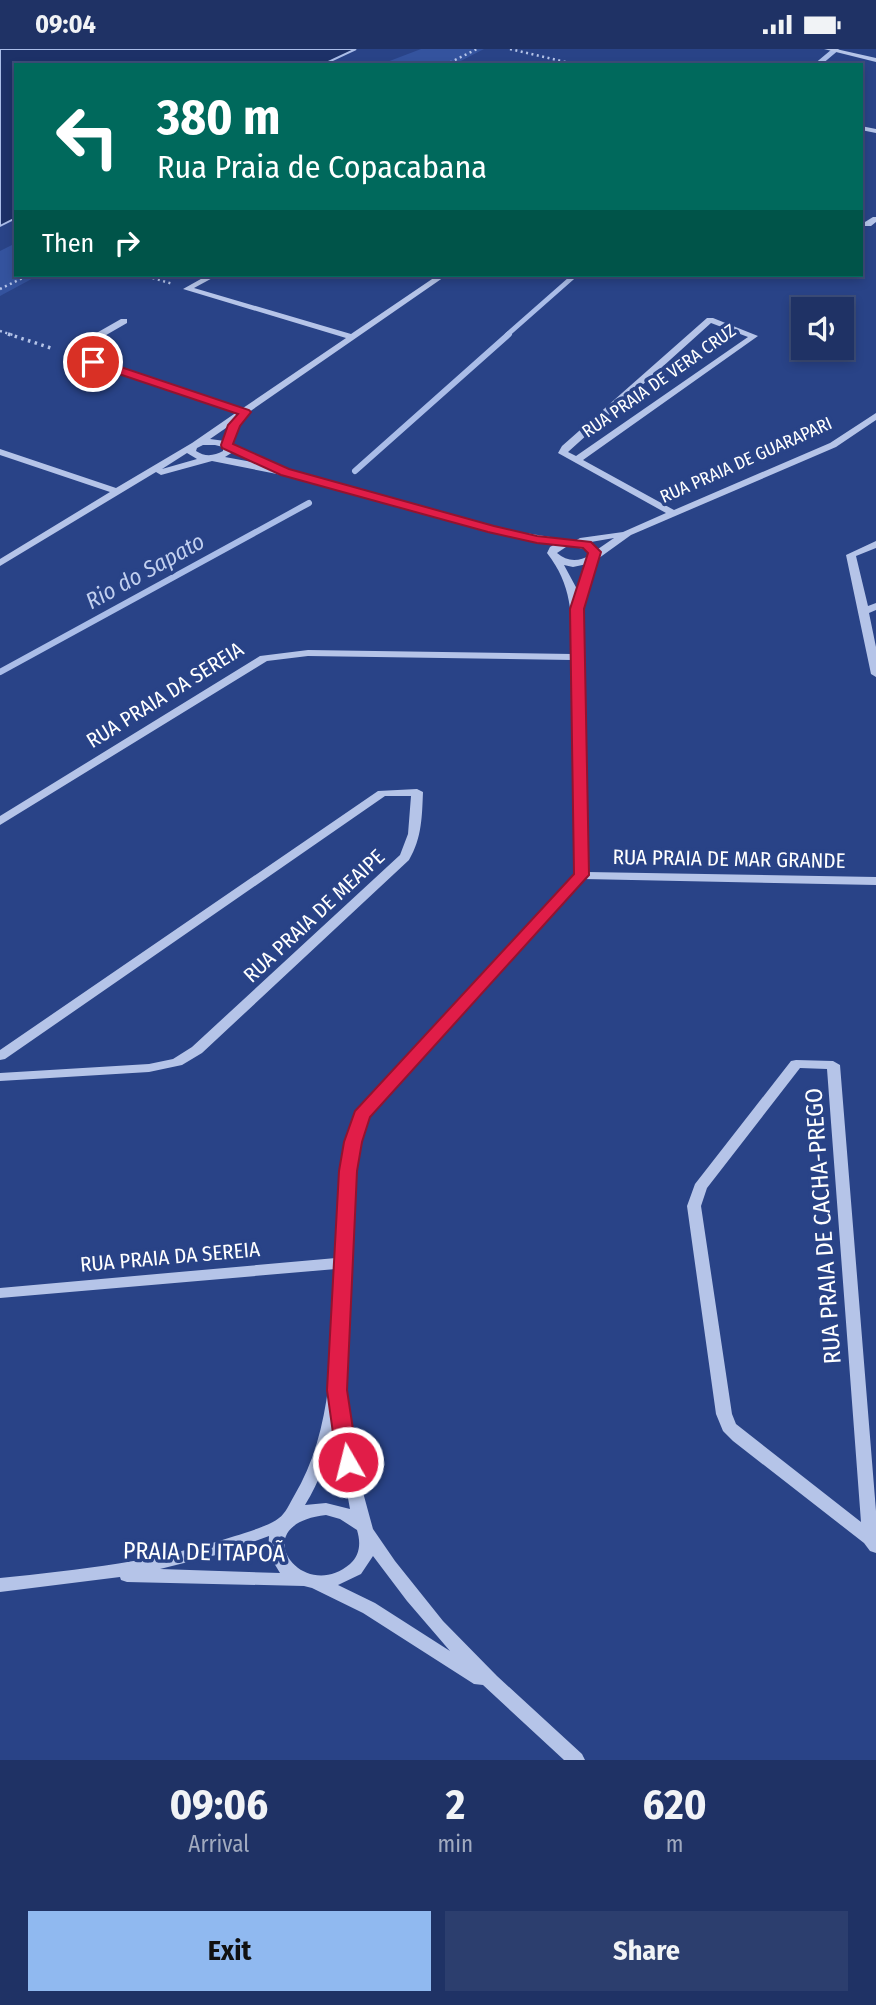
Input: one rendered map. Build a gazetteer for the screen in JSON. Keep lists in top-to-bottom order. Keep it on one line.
{"streets":{"street":["RUA PRAIA DE VERA CRUZ","RUA PRAIA DE GUARAPARI","RUA PRAIA DA SEREIA","RUA PRAIA DE MAR GRANDE","RUA PRAIA DE MEAIPE","RUA PRAIA DE CACHA-PREGO","PRAIA DE ITAPOÃ"]},"crossings":[["RUA PRAIA DE VERA CRUZ","RUA PRAIA DE GUARAPARI"]],"water":["Rio do Sapato"],"page":{"status":"09:04","turn":["380 m","Rua Praia de Copacabana"],"then":"Then","eta":["09:06","Arrival","2","min","620","m"],"buttons":["Exit","Share"]}}
